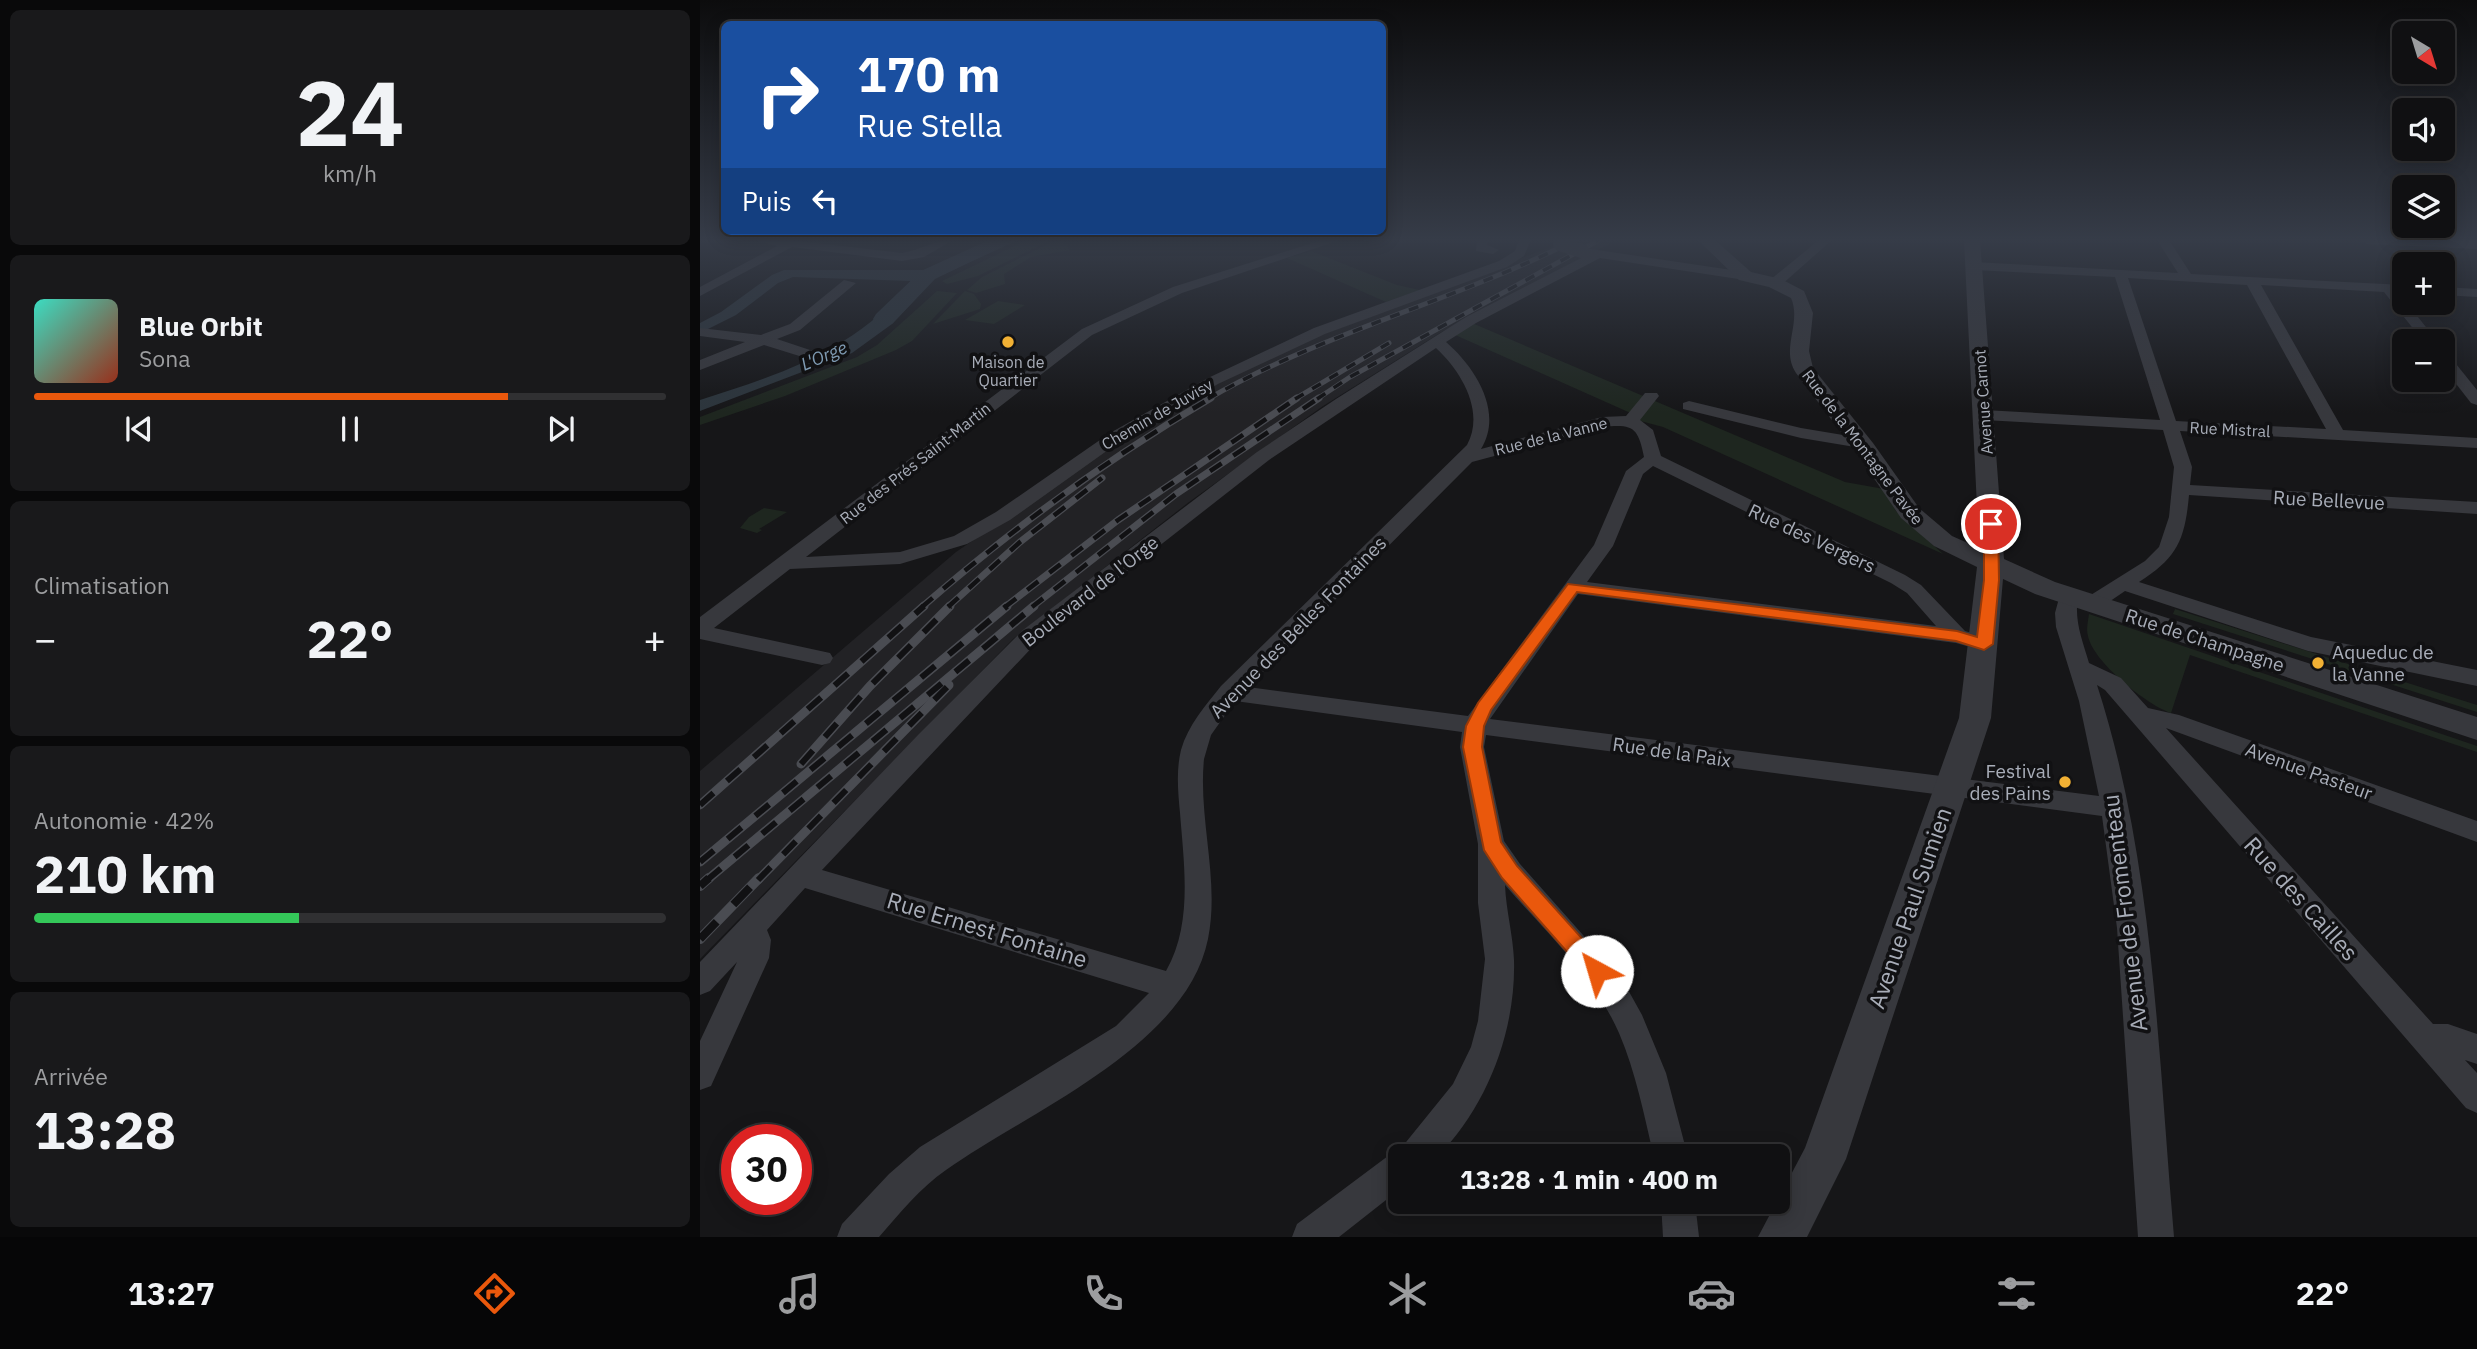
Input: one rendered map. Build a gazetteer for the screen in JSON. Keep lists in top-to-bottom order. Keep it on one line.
{"streets":{"street":["Avenue Carnot","Chemin de Juvisy","Rue Mistral","Rue de la Vanne","Rue de la Montagne Pavée","Rue des Prés Saint-Martin","Rue Bellevue","Rue des Vergers","Boulevard de l'Orge","Avenue des Belles Fontaines","Rue de Champagne","Rue de la Paix","Avenue Pasteur","Rue des Cailles","Avenue Paul Sumien","Avenue de Fromenteau","Rue Ernest Fontaine"]},"crossings":[["Avenue Carnot","Rue Mistral"],["Avenue Carnot","Rue de la Montagne Pavée"],["Avenue Carnot","Rue Bellevue"],["Avenue Carnot","Rue de Champagne"],["Avenue Carnot","Avenue Paul Sumien"],["Avenue Carnot","Avenue de Fromenteau"],["Chemin de Juvisy","Rue des Prés Saint-Martin"],["Rue Mistral","Rue de la Montagne Pavée"],["Rue Mistral","Rue Bellevue"],["Rue Mistral","Rue de Champagne"],["Rue Mistral","Avenue Paul Sumien"],["Rue Mistral","Avenue de Fromenteau"],["Rue de la Vanne","Avenue des Belles Fontaines"],["Rue de la Montagne Pavée","Rue Bellevue"],["Rue de la Montagne Pavée","Rue de Champagne"],["Rue de la Montagne Pavée","Avenue Paul Sumien"],["Rue de la Montagne Pavée","Avenue de Fromenteau"],["Rue Bellevue","Rue de Champagne"],["Rue Bellevue","Avenue Paul Sumien"],["Rue Bellevue","Avenue de Fromenteau"],["Rue des Vergers","Avenue Paul Sumien"],["Boulevard de l'Orge","Avenue des Belles Fontaines"],["Boulevard de l'Orge","Rue Ernest Fontaine"],["Avenue des Belles Fontaines","Rue de la Paix"],["Avenue des Belles Fontaines","Rue Ernest Fontaine"],["Rue de Champagne","Avenue Paul Sumien"],["Rue de Champagne","Avenue de Fromenteau"],["Rue de la Paix","Avenue Paul Sumien"],["Rue de la Paix","Avenue de Fromenteau"],["Avenue Pasteur","Rue des Cailles"],["Rue des Cailles","Avenue de Fromenteau"],["Avenue Paul Sumien","Avenue de Fromenteau"]],"water":["L'Orge"],"places":["Maison de Quartier","Aqueduc de la Vanne","Festival des Pains"],"north":"bottom right","page":{"tile":[["24","km/h"],"Climatisation",["Autonomie · 42%","210 km"],["Arrivée","13:28"]],"map_buttons":["+","−"],"turn":["170 m","Rue Stella"],"then":"Puis","song":["Blue Orbit","Sona"],"heat":["−","22°","+"],"limit":"30","trip":"13:28 · 1 min · 400 m","tabs":["13:27","22°"]}}
